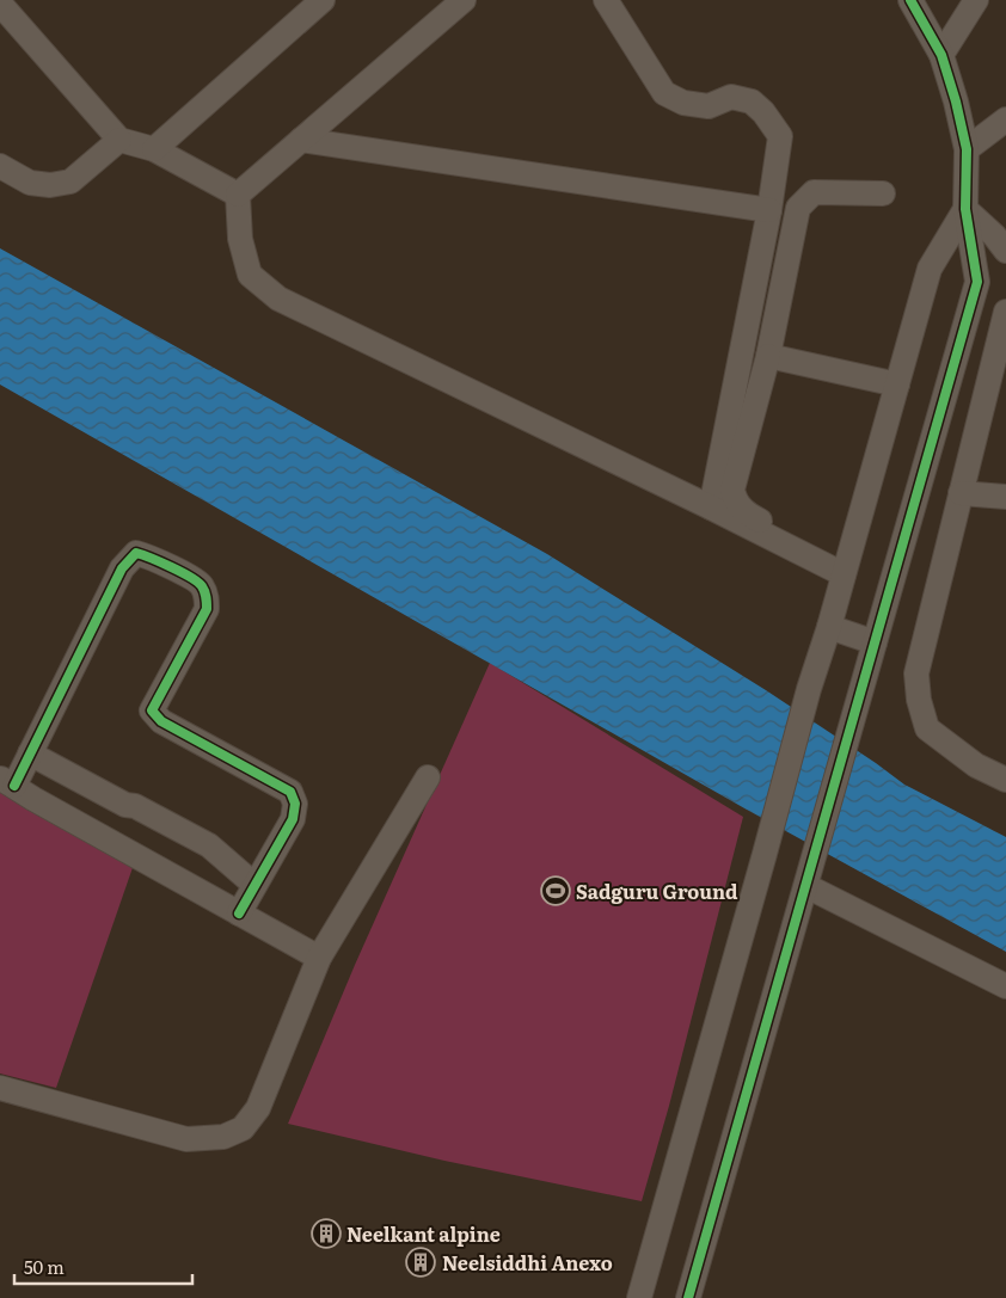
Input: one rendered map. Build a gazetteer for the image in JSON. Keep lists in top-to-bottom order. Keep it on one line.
{"places":{"sports":["Sadguru Ground"],"building":["Neelkant alpine","Neelsiddhi Anexo"]},"scale_bar":"50 m"}
